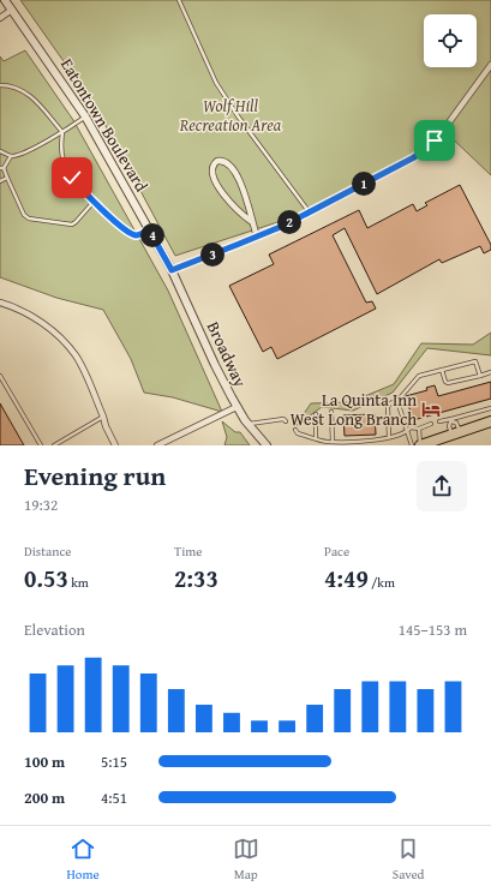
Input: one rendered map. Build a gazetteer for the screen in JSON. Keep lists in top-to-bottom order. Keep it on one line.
{"streets":{"street":["Eatontown Boulevard","Broadway"]},"crossings":[["Eatontown Boulevard","Broadway"]],"parks":["Wolf Hill Recreation Area"],"places":{"hotel":["La Quinta Inn West Long Branch"]},"page":{"pins":["1","2","4","3"],"heading":["Evening run","19:32"],"stats":[["Distance","0.53 km"],["Time","2:33"],["Pace","4:49 /km"]],"chart":["Elevation","145–153 m"],"list":[{"name":"100 m","note":"5:15"},{"name":"200 m","note":"4:51"}],"tabs":["Home","Map","Saved"]}}
